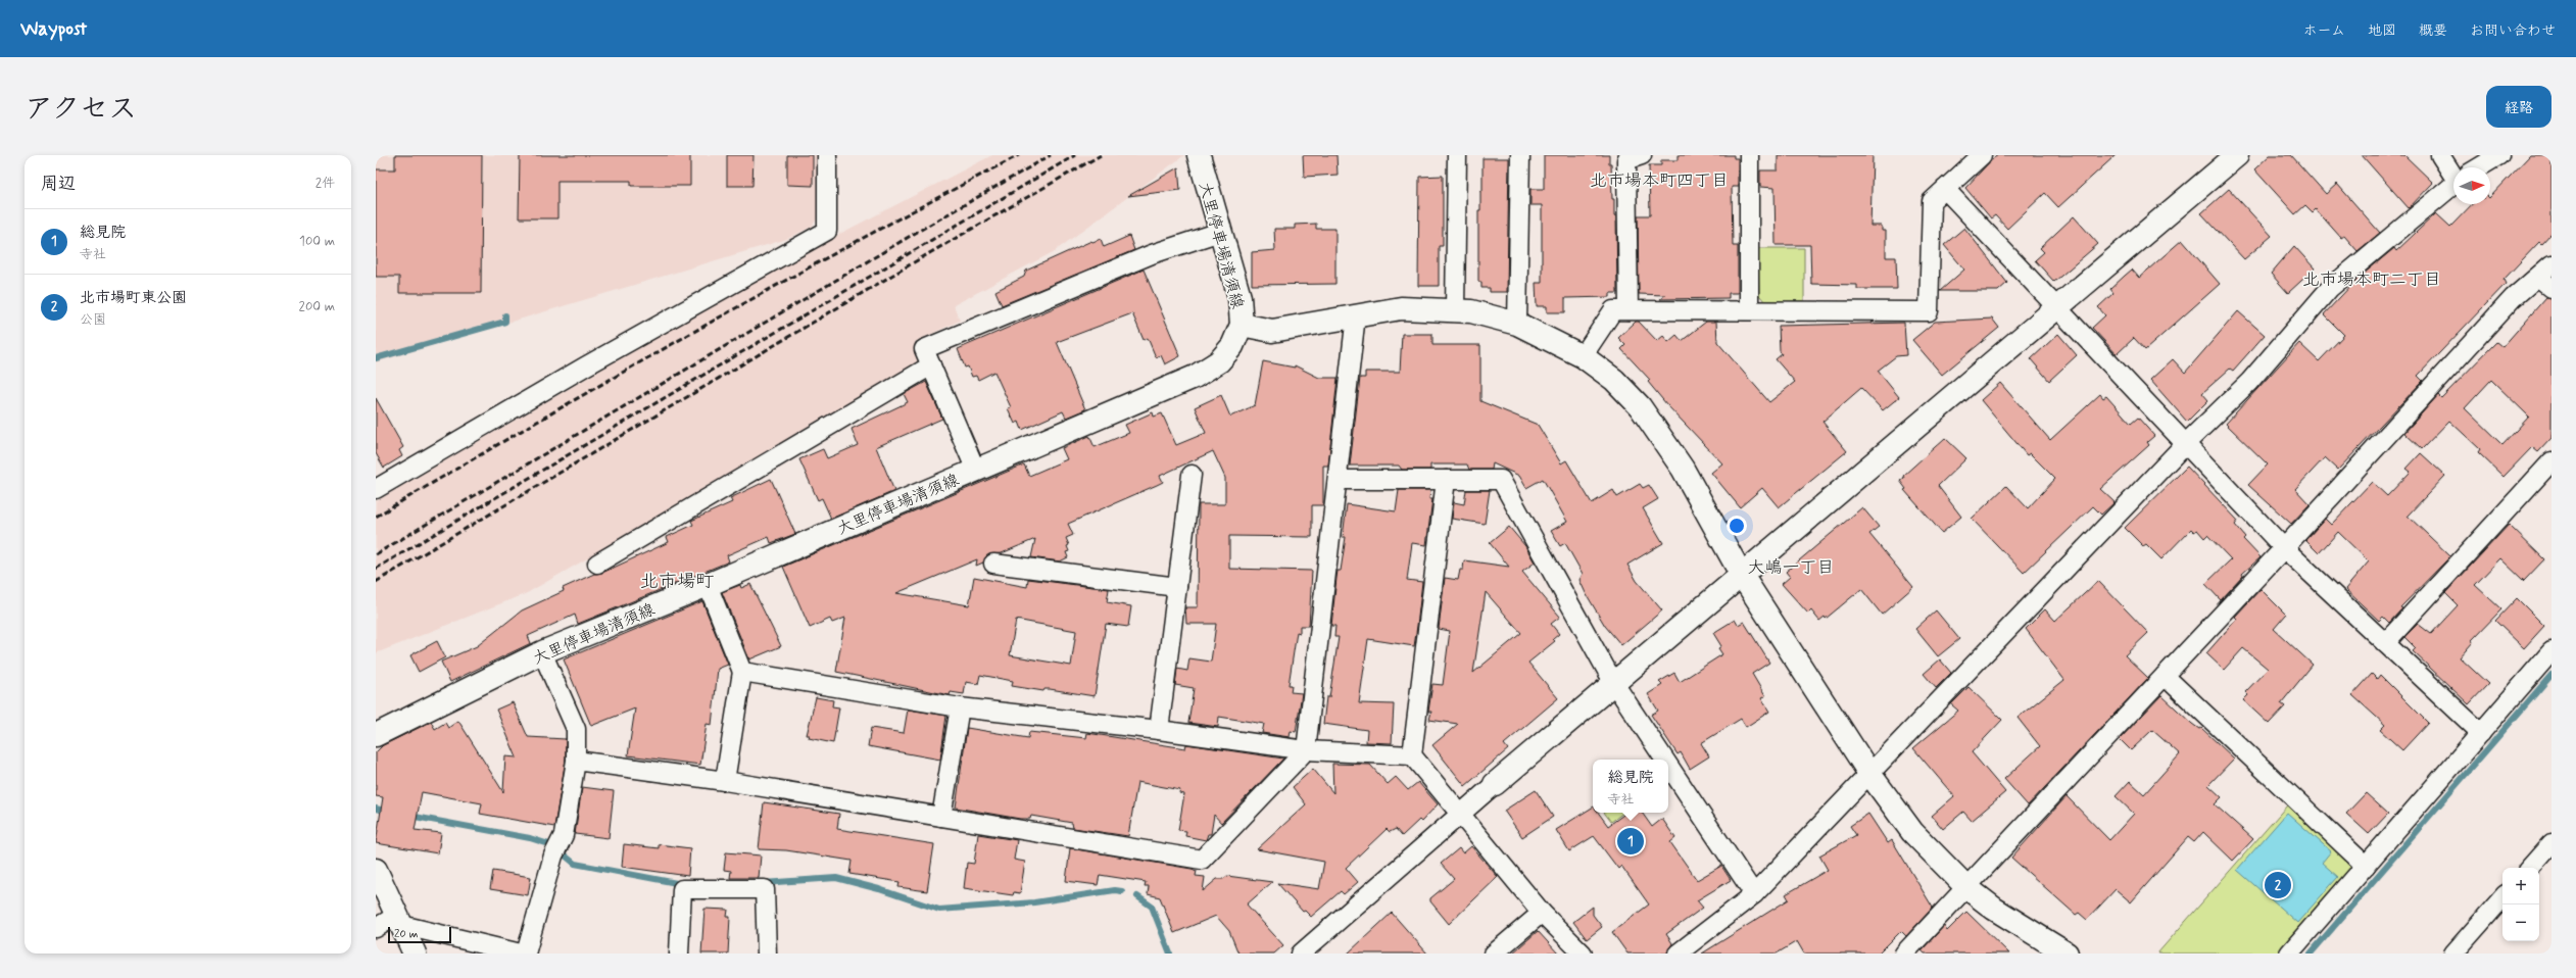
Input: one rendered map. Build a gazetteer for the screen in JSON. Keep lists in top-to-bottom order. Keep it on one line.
{"streets":{"street":["大里停車場清須線"]},"districts":["北市場本町四丁目","北市場本町二丁目","大嶋一丁目","北市場町"],"scale_bar":"20 m","north":"right","page":{"header":"Waypost","nav":["ホーム","地図","概要","お問い合わせ"],"title":"アクセス","buttons":"経路","heading":["周辺","2件"],"list":[{"mark":"1","name":"総見院","note":"寺社","value":"100 m"},{"mark":"2","name":"北市場町東公園","note":"公園","value":"200 m"}],"popup":["総見院","寺社"],"pins":["1","2"],"map_buttons":["+","−"],"scale":"20 m"}}
